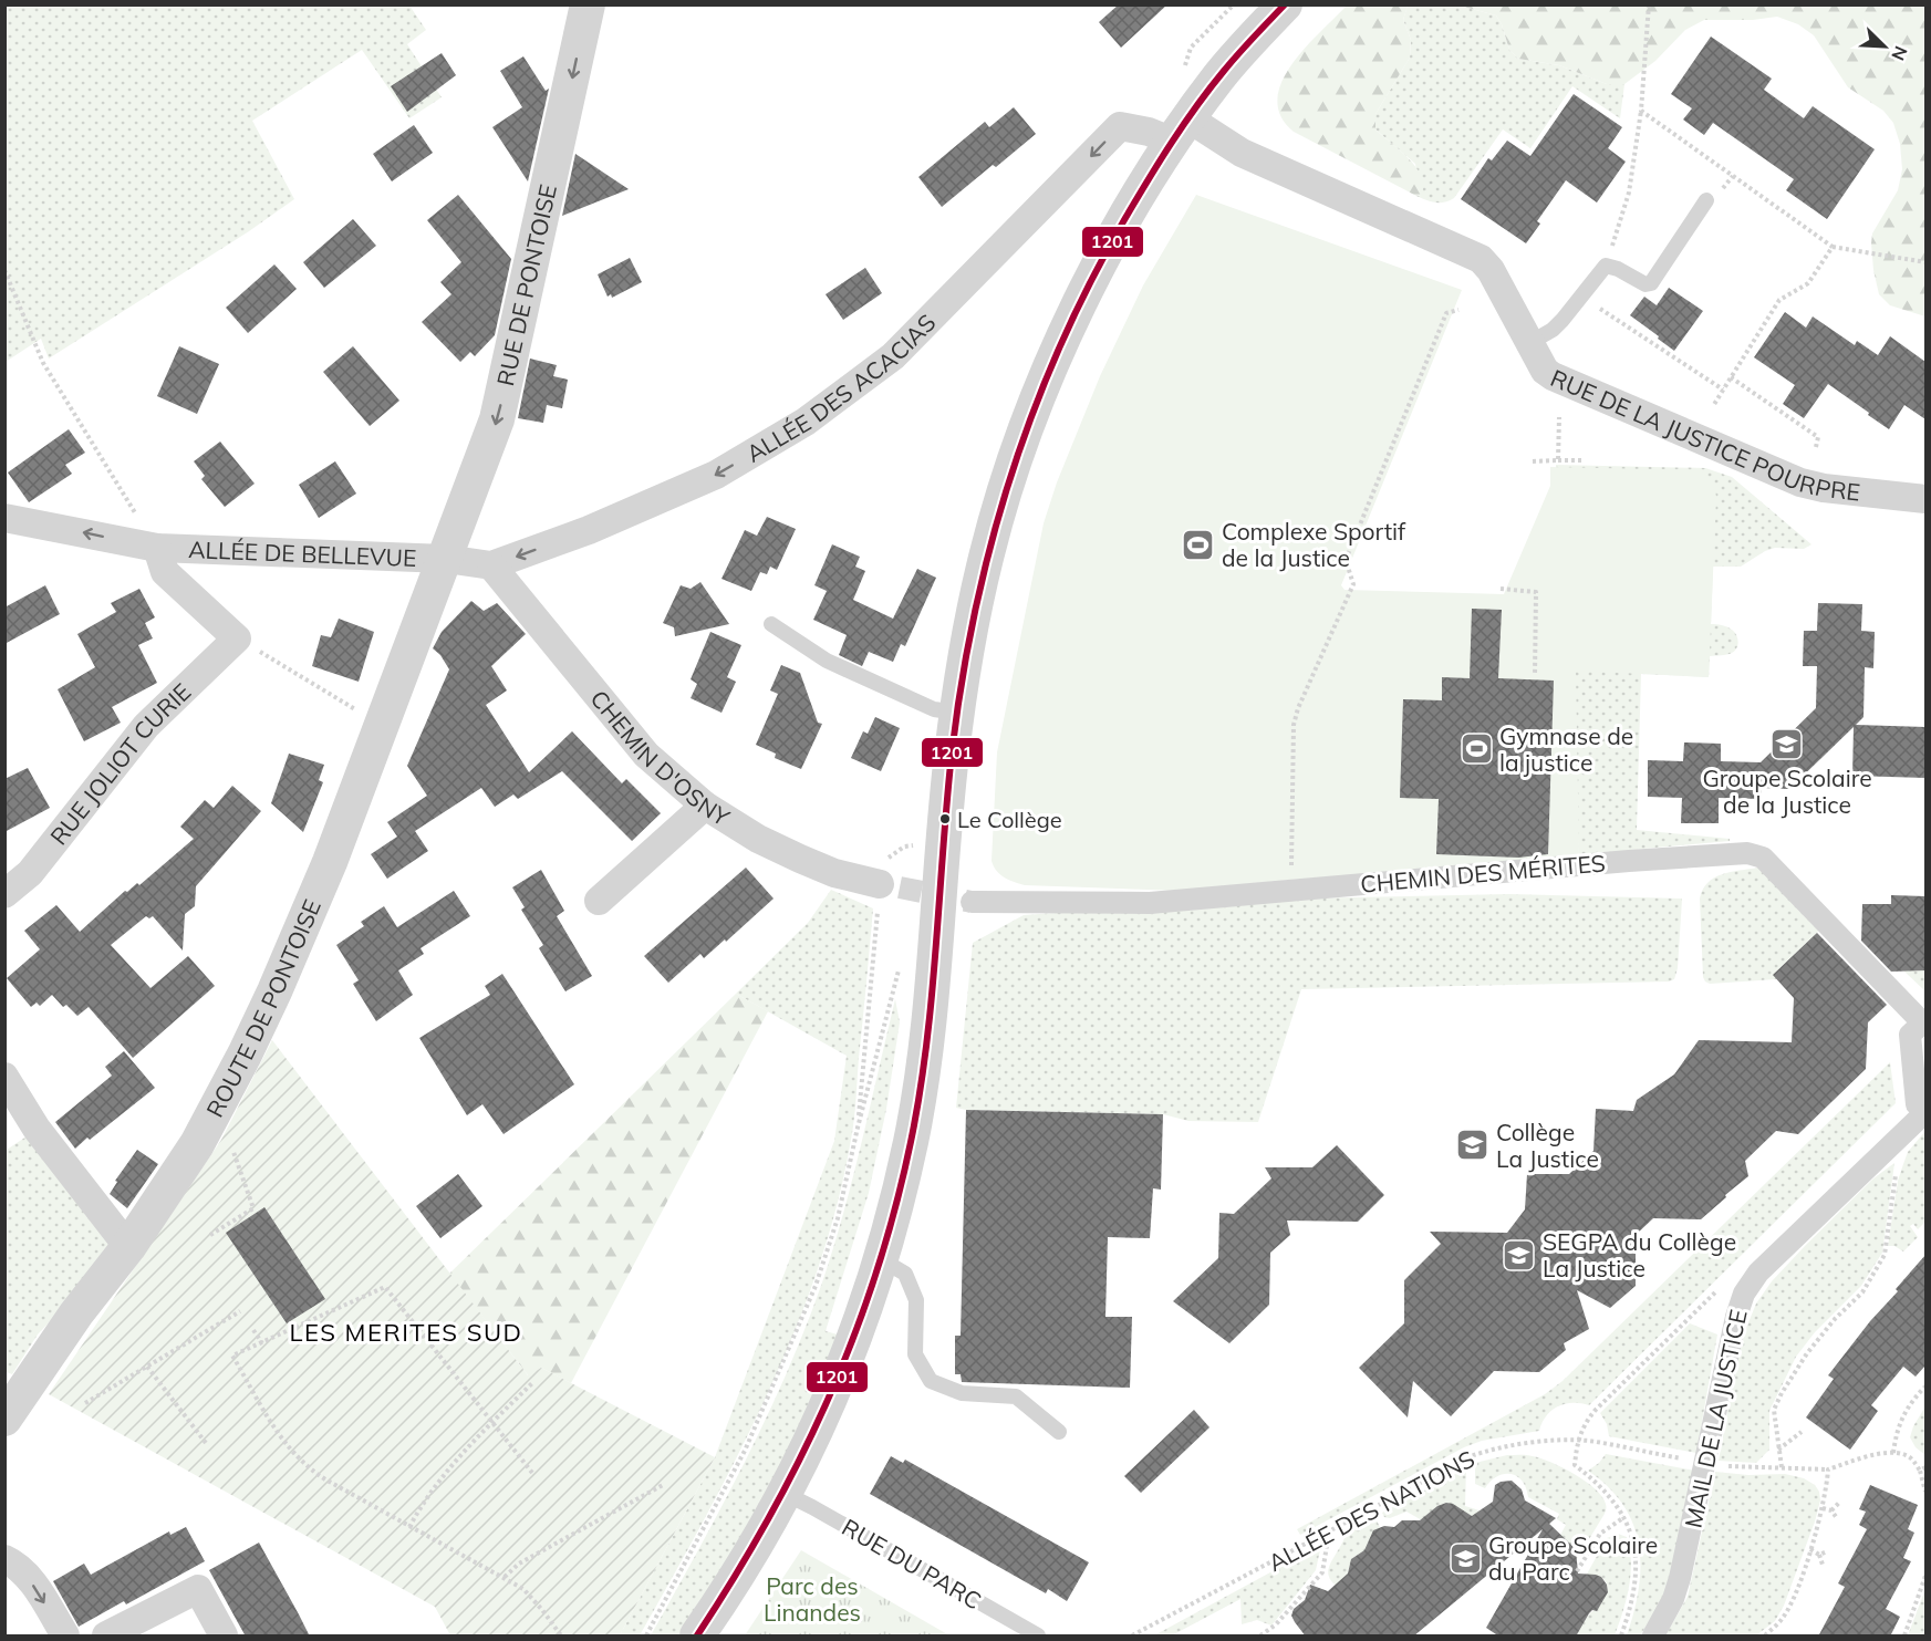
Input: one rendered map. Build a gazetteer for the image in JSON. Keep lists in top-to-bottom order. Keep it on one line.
{"streets":{"street":["RUE DE PONTOISE","ALLÉE DES ACACIAS","RUE DE LA JUSTICE POURPRE","ALLÉE DE BELLEVUE","CHEMIN D'OSNY","RUE JOLIOT CURIE","CHEMIN DES MÉRITES","ROUTE DE PONTOISE","MAIL DE LA JUSTICE"],"lane":["RUE DU PARC"],"path":["ALLÉE DES NATIONS"]},"crossings":[["RUE DE PONTOISE","ALLÉE DES ACACIAS"],["RUE DE PONTOISE","ALLÉE DE BELLEVUE"],["RUE DE PONTOISE","ROUTE DE PONTOISE"],["ALLÉE DES ACACIAS","RUE DE LA JUSTICE POURPRE"],["ALLÉE DES ACACIAS","ALLÉE DE BELLEVUE"],["ALLÉE DES ACACIAS","CHEMIN D'OSNY"],["ALLÉE DES ACACIAS","ROUTE DE PONTOISE"],["ALLÉE DE BELLEVUE","ROUTE DE PONTOISE"],["CHEMIN DES MÉRITES","MAIL DE LA JUSTICE"],["MAIL DE LA JUSTICE","ALLÉE DES NATIONS"]],"one_way":["RUE DE PONTOISE","ALLÉE DES ACACIAS"],"districts":["LES MERITES SUD"],"parks":["Parc des Linandes"],"places":{"sports":["Complexe Sportif de la Justice","Gymnase de la justice"],"school or university":["Groupe Scolaire de la Justice","Collège La Justice","SEGPA du Collège La Justice","Groupe Scolaire du Parc"],"other":["Le Collège"]},"lines":["transit line 1201"],"north":"bottom right"}
